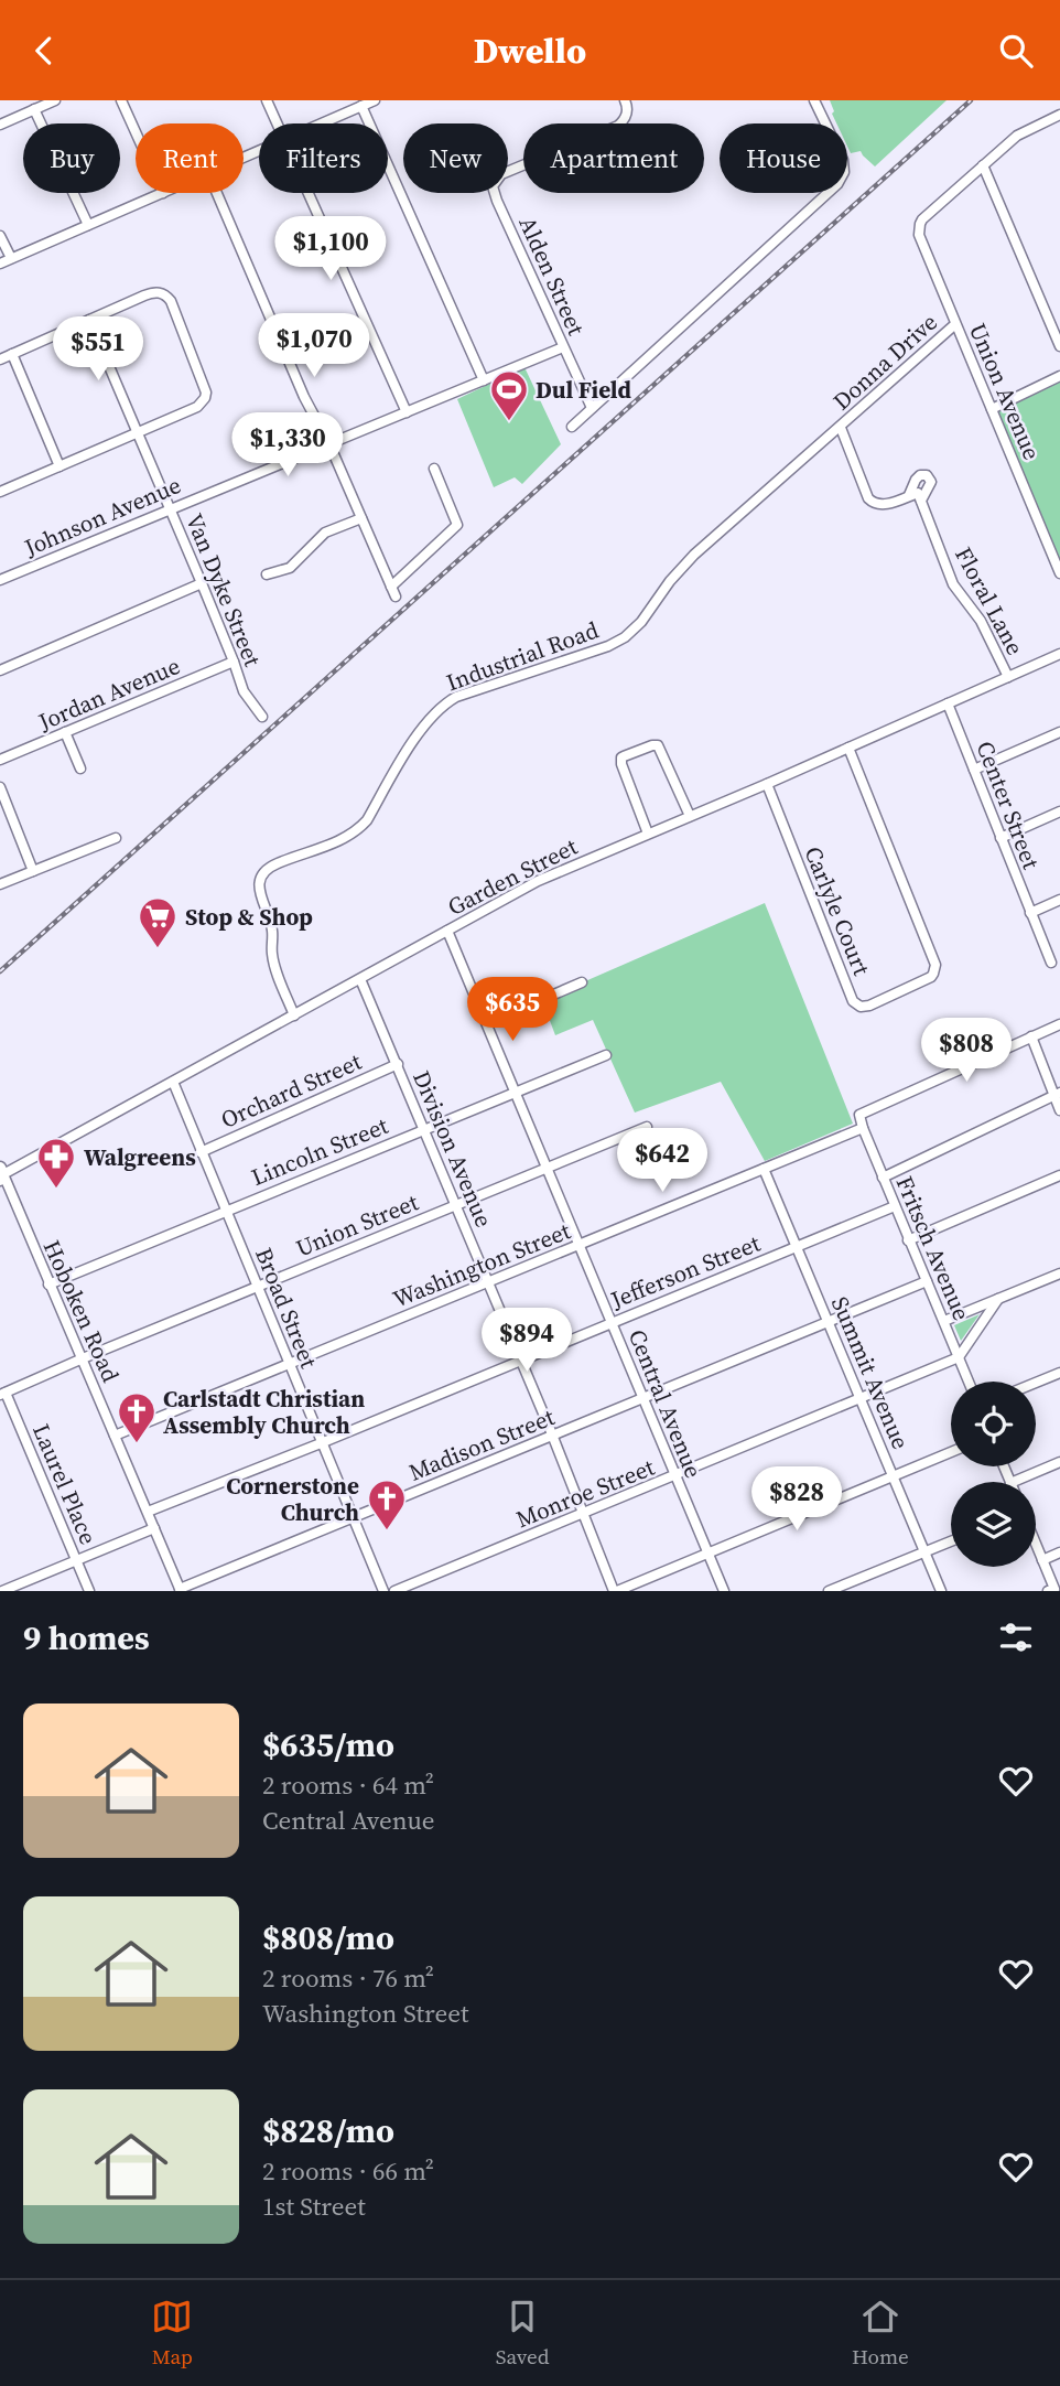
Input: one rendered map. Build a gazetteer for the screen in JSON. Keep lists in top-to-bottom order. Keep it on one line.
{"streets":{"street":["Alden Street","Donna Drive","Union Avenue","Johnson Avenue","Van Dyke Street","Floral Lane","Industrial Road","Jordan Avenue","Center Street","Garden Street","Carlyle Court","Orchard Street","Division Avenue","Lincoln Street","Union Street","Fritsch Avenue","Washington Street","Jefferson Street","Broad Street","Hoboken Road","Summit Avenue","Central Avenue","Madison Street","Laurel Place","Monroe Street"]},"crossings":[["Alden Street","Johnson Avenue"],["Donna Drive","Union Avenue"],["Donna Drive","Floral Lane"],["Donna Drive","Industrial Road"],["Johnson Avenue","Van Dyke Street"],["Van Dyke Street","Jordan Avenue"],["Floral Lane","Industrial Road"],["Floral Lane","Garden Street"],["Industrial Road","Garden Street"],["Center Street","Garden Street"],["Garden Street","Carlyle Court"],["Garden Street","Division Avenue"],["Garden Street","Broad Street"],["Garden Street","Hoboken Road"],["Garden Street","Central Avenue"],["Orchard Street","Division Avenue"],["Orchard Street","Broad Street"],["Division Avenue","Lincoln Street"],["Division Avenue","Union Street"],["Division Avenue","Washington Street"],["Division Avenue","Jefferson Street"],["Division Avenue","Madison Street"],["Division Avenue","Monroe Street"],["Lincoln Street","Broad Street"],["Lincoln Street","Hoboken Road"],["Lincoln Street","Central Avenue"],["Union Street","Broad Street"],["Union Street","Hoboken Road"],["Union Street","Central Avenue"],["Union Street","Laurel Place"],["Fritsch Avenue","Washington Street"],["Fritsch Avenue","Jefferson Street"],["Fritsch Avenue","Madison Street"],["Fritsch Avenue","Monroe Street"],["Washington Street","Broad Street"],["Washington Street","Hoboken Road"],["Washington Street","Summit Avenue"],["Washington Street","Central Avenue"],["Jefferson Street","Broad Street"],["Jefferson Street","Hoboken Road"],["Jefferson Street","Summit Avenue"],["Jefferson Street","Central Avenue"],["Broad Street","Madison Street"],["Hoboken Road","Madison Street"],["Summit Avenue","Madison Street"],["Summit Avenue","Monroe Street"],["Central Avenue","Madison Street"],["Central Avenue","Monroe Street"]],"places":{"sports":["Dul Field"],"supermarket":["Stop & Shop"],"pharmacy":["Walgreens"],"church":["Carlstadt Christian Assembly Church","Cornerstone Church"]},"page":{"header":"Dwello","chip":["Buy","Rent","Filters","New","Apartment","House"],"price":["$1,100","$1,070","$551","$1,330","$635","$808","$642","$894","$828"],"heading":"9 homes","list":[{"name":"$635/mo","note":"2 rooms · 64 m² · Central Avenue"},{"name":"$808/mo","note":"2 rooms · 76 m² · Washington Street"},{"name":"$828/mo","note":"2 rooms · 66 m² · 1st Street"}],"tabs":["Map","Saved","Home"]}}
